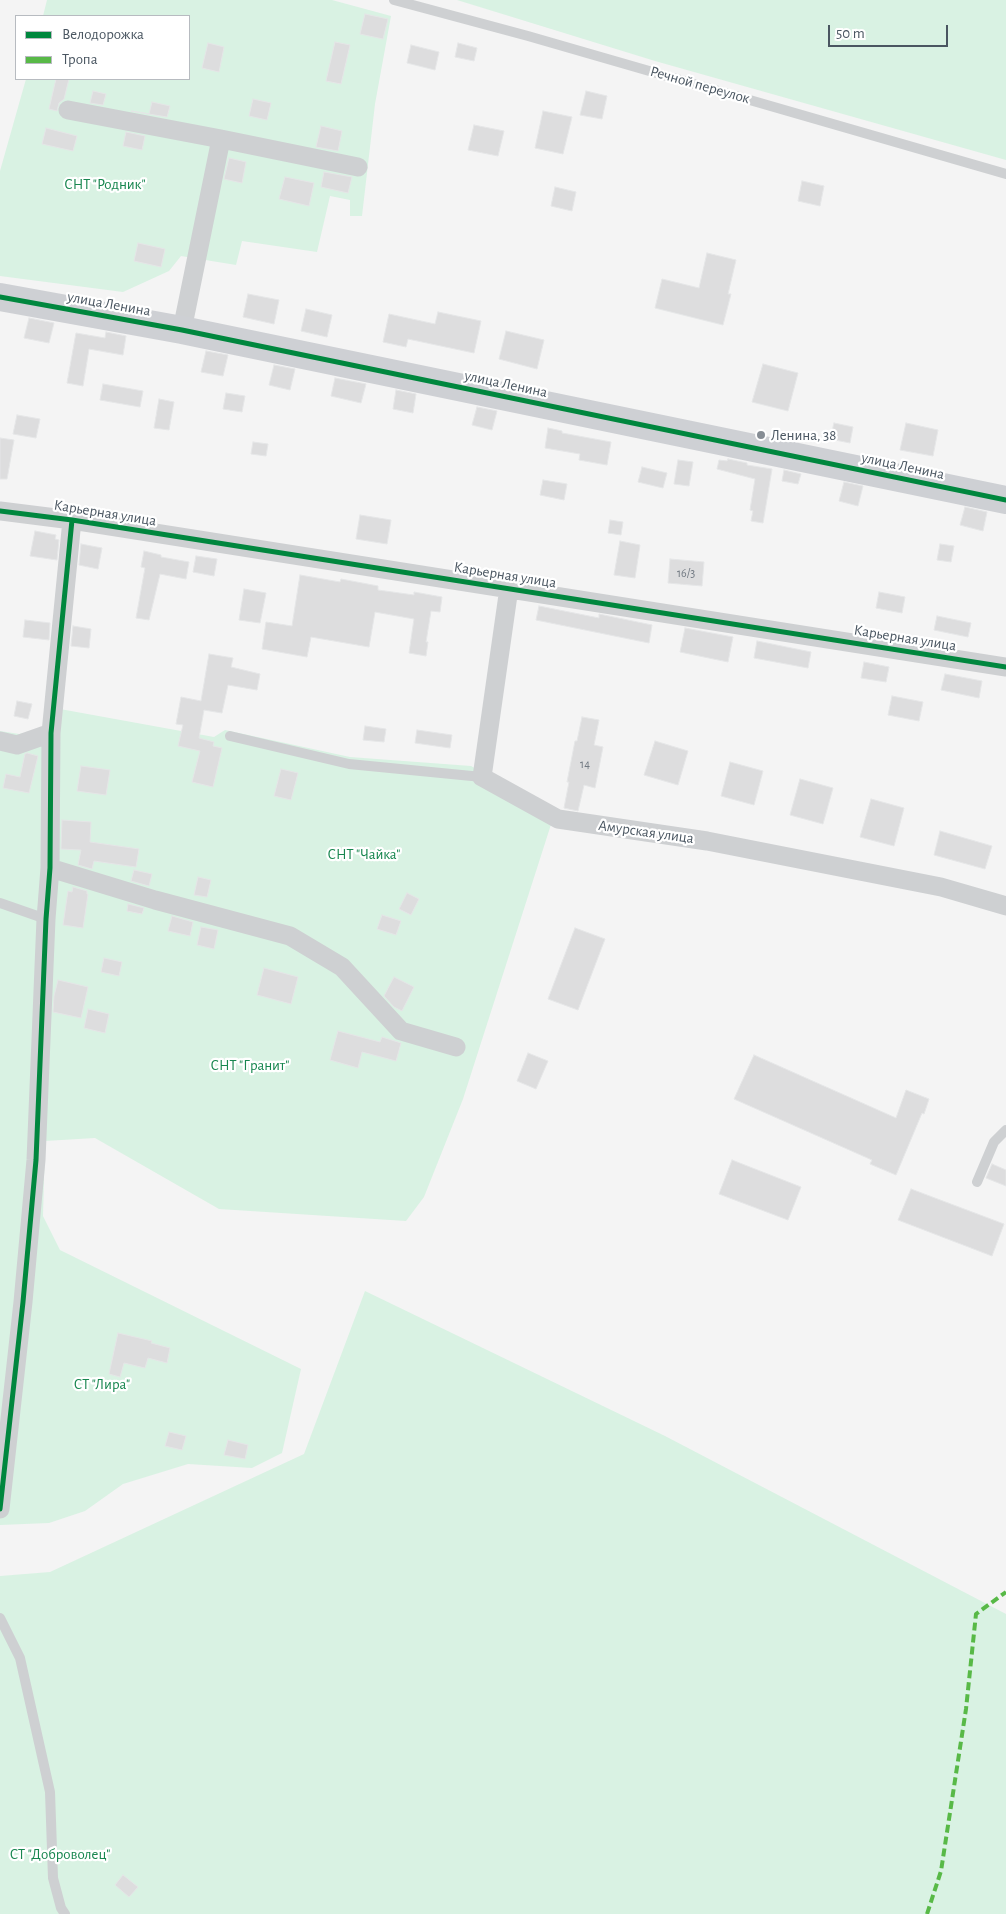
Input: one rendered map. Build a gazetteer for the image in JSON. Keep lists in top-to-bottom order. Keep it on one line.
{"streets":{"street":["улица Ленина","Карьерная улица","Амурская улица"],"lane":["Речной переулок"]},"parks":["СНТ \"Родник\"","СНТ \"Чайка\"","СНТ \"Гранит\"","СТ \"Лира\"","СТ \"Доброволец\""],"places":["Ленина, 38"],"house_numbers":["16/3","14"],"legend":["Велодорожка","Тропа"],"scale_bar":"50 m"}
